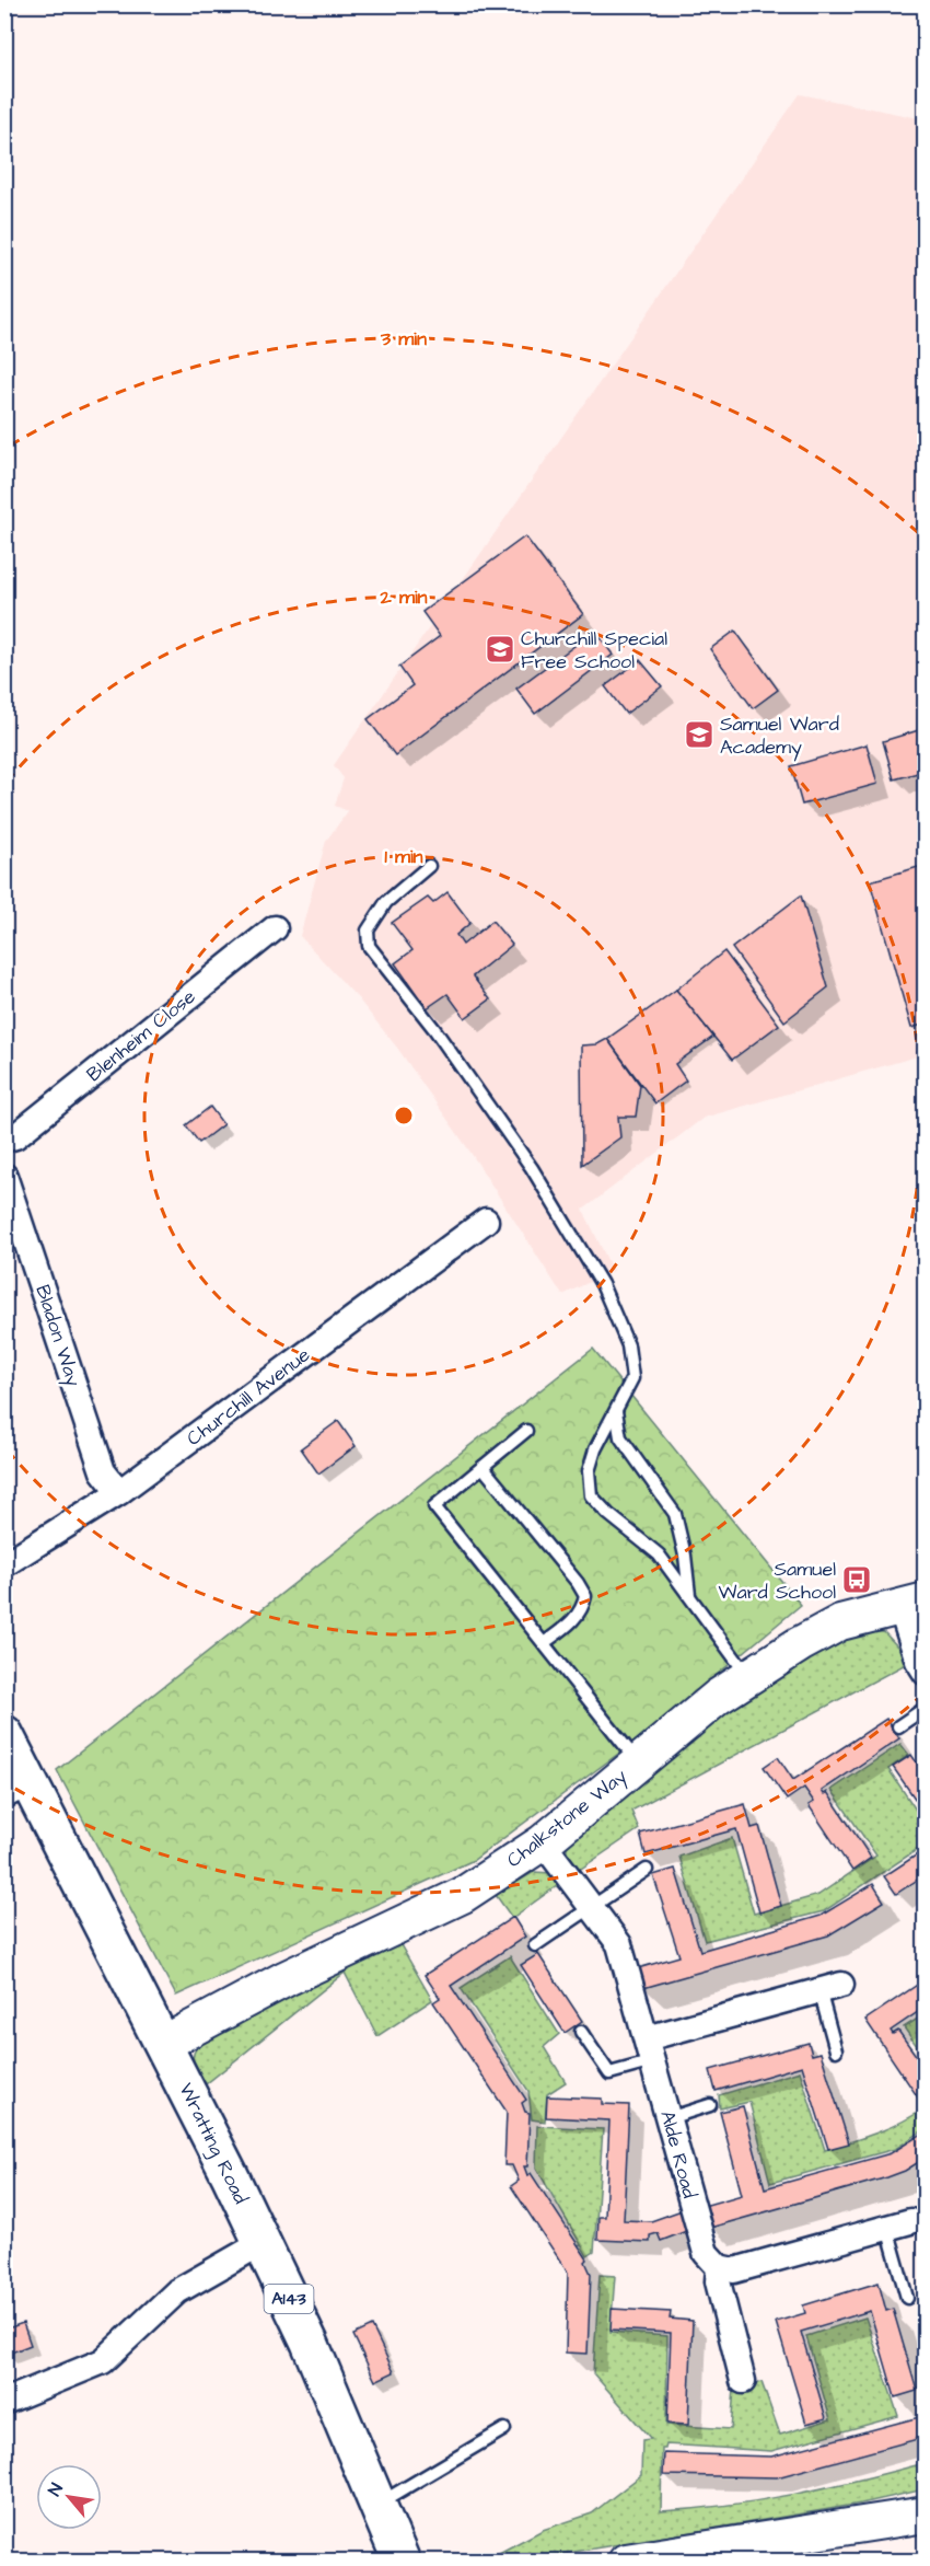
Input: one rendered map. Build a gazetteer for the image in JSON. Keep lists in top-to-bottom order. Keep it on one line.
{"streets":{"main road":["Wratting Road","A143"],"street":["Blenheim Close","Bladon Way","Churchill Avenue","Chalkstone Way","Alde Road"]},"crossings":[["Bladon Way","Churchill Avenue"],["Chalkstone Way","Wratting Road"],["Chalkstone Way","Alde Road"]],"places":{"school or university":["Churchill Special Free School","Samuel Ward Academy"],"bus stop":["Samuel Ward School"]},"north":"top left","rings":["3 min","2 min","1 min"]}
